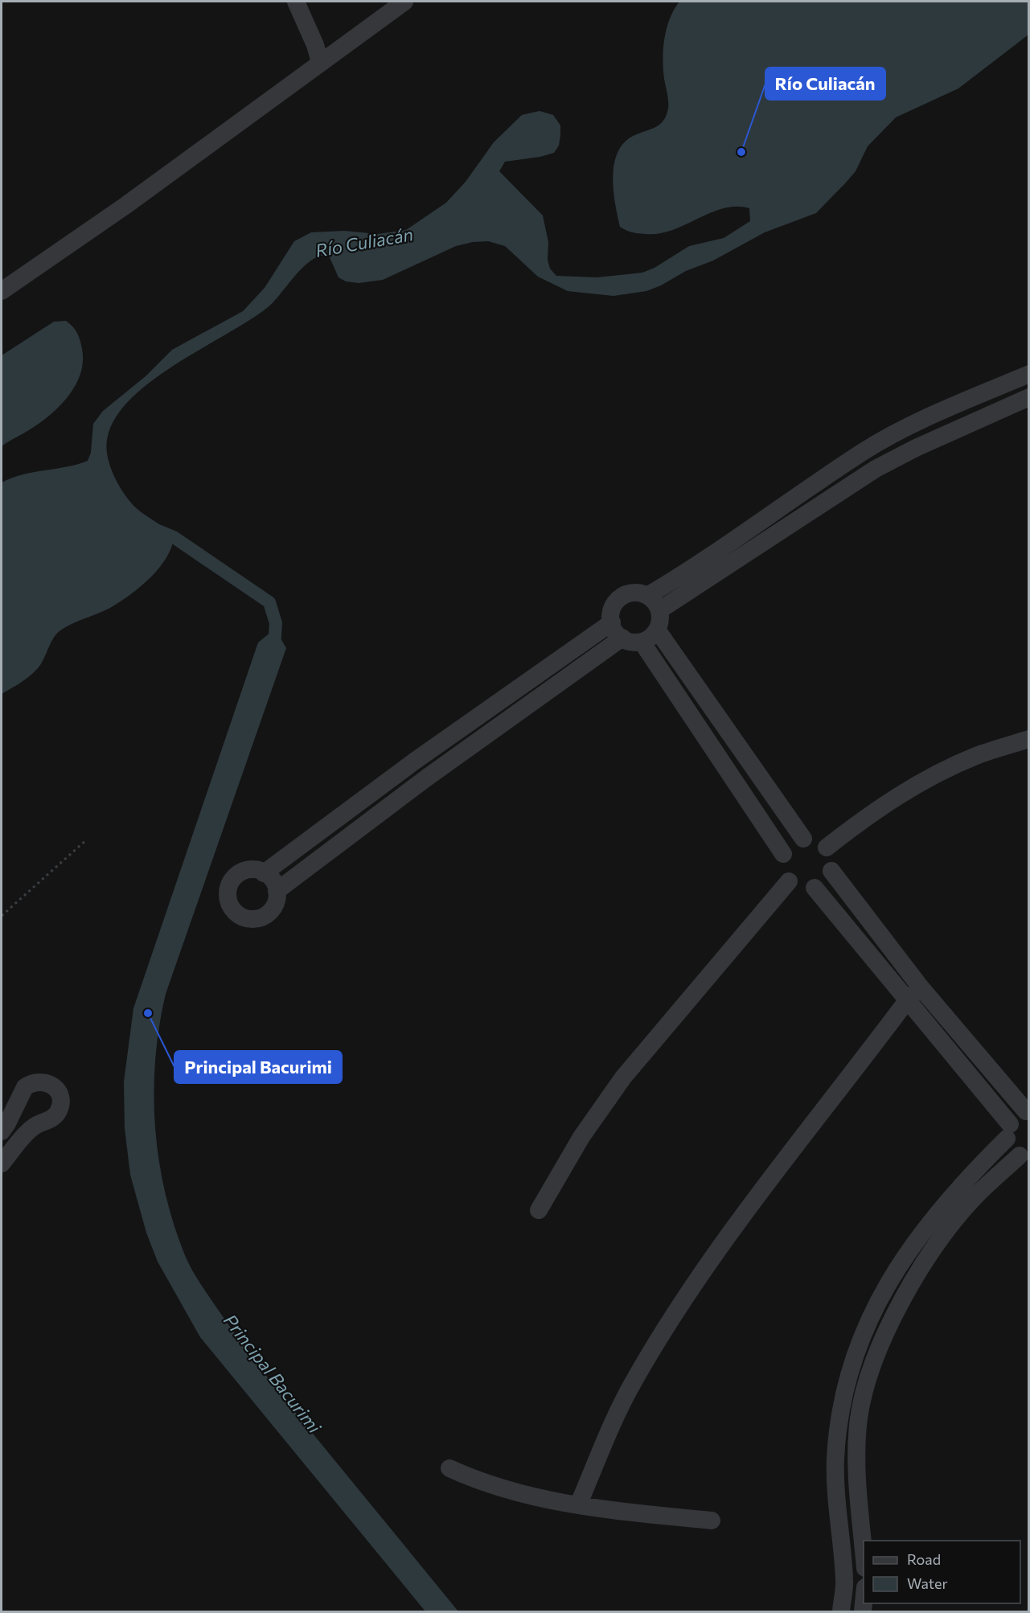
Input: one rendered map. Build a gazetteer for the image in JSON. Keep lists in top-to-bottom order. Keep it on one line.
{"water":["Río Culiacán","Principal Bacurimi"],"places":["Río Culiacán","Principal Bacurimi"],"legend":["Road","Water"]}
